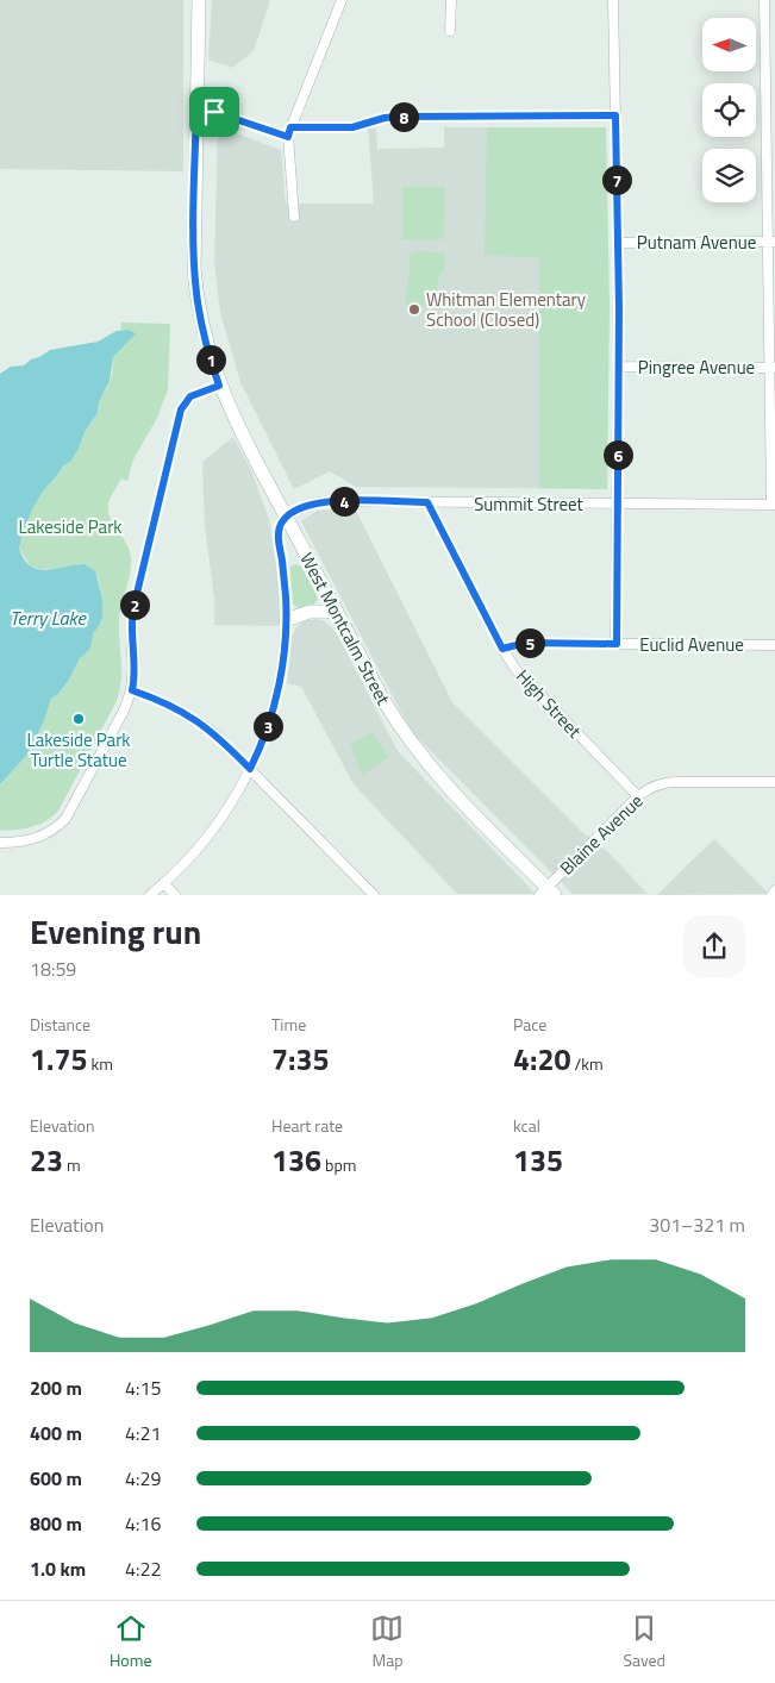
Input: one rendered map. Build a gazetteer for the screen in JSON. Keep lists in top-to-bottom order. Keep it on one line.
{"streets":{"main road":["West Montcalm Street"],"street":["Putnam Avenue","Pingree Avenue","Summit Street","Euclid Avenue","High Street","Blaine Avenue"]},"crossings":[["Summit Street","West Montcalm Street"],["Summit Street","High Street"],["West Montcalm Street","Blaine Avenue"],["Euclid Avenue","High Street"],["High Street","Blaine Avenue"]],"water":["Terry Lake"],"parks":["Lakeside Park"],"places":["Whitman Elementary School (Closed)","Lakeside Park Turtle Statue"],"north":"left","page":{"pins":["8","7","1","6","4","2","5","3"],"heading":["Evening run","18:59"],"stats":[["Distance","1.75 km"],["Time","7:35"],["Pace","4:20 /km"],["Elevation","23 m"],["Heart rate","136 bpm"],["kcal","135"]],"chart":["Elevation","301–321 m"],"list":[{"name":"200 m","note":"4:15"},{"name":"400 m","note":"4:21"},{"name":"600 m","note":"4:29"},{"name":"800 m","note":"4:16"},{"name":"1.0 km","note":"4:22"}],"tabs":["Home","Map","Saved"]}}
